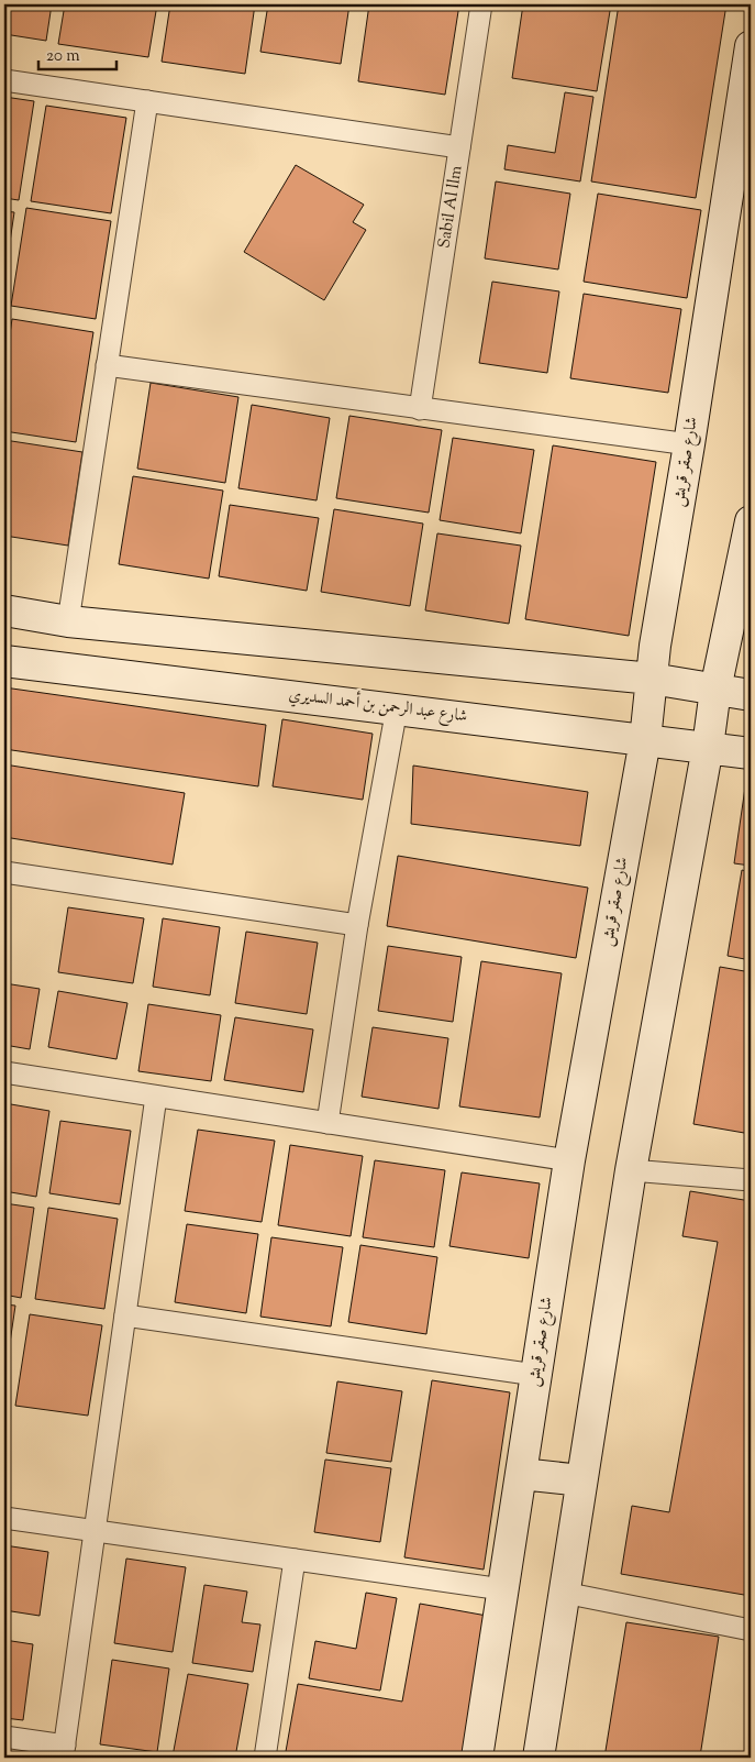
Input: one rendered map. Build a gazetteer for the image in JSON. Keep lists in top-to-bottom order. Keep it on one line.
{"streets":{"street":["Sabil Al llm","شارع صقر قريش","شارع عبد الرحمن بن أحمد السديري"]},"crossings":[["شارع صقر قريش","شارع عبد الرحمن بن أحمد السديري"]],"scale_bar":"20 m"}
